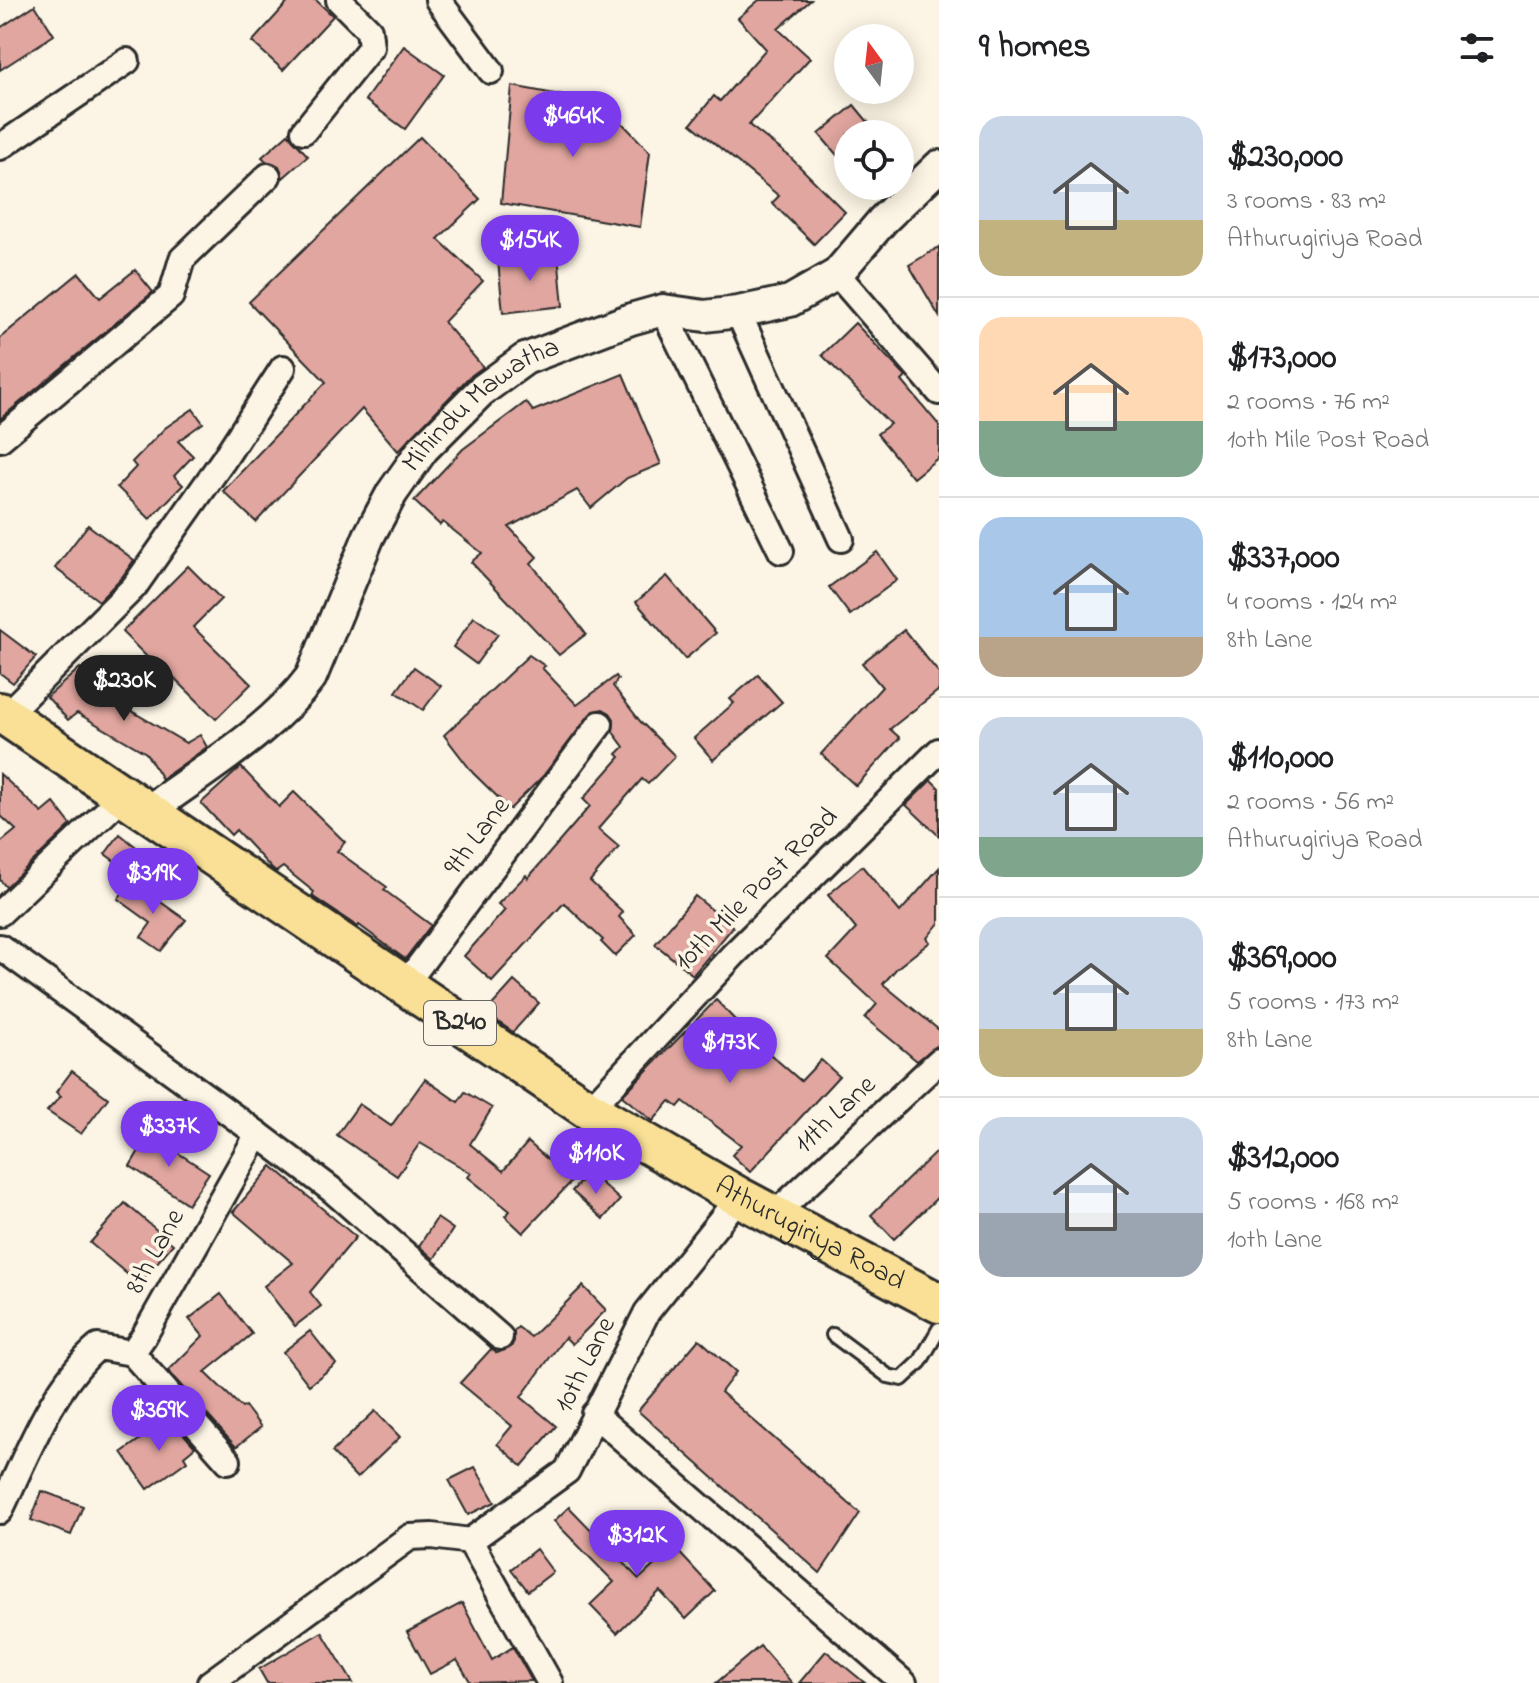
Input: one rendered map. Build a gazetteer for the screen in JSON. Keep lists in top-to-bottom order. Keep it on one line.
{"streets":{"main road":["B240","Athurugiriya Road"],"street":["Mihindu Mawatha","9th Lane","10th Mile Post Road","11th Lane","8th Lane","10th Lane"]},"crossings":[["Mihindu Mawatha","Athurugiriya Road"],["9th Lane","Athurugiriya Road"],["10th Mile Post Road","Athurugiriya Road"],["11th Lane","Athurugiriya Road"],["Athurugiriya Road","10th Lane"]],"north":"top","page":{"heading":"9 homes","price":["$464K","$154K","$230K","$319K","$173K","$337K","$110K","$369K","$312K"],"list":[{"name":"$230,000","note":"3 rooms · 83 m² · Athurugiriya Road"},{"name":"$173,000","note":"2 rooms · 76 m² · 10th Mile Post Road"},{"name":"$337,000","note":"4 rooms · 124 m² · 8th Lane"},{"name":"$110,000","note":"2 rooms · 56 m² · Athurugiriya Road"},{"name":"$369,000","note":"5 rooms · 173 m² · 8th Lane"},{"name":"$312,000","note":"5 rooms · 168 m² · 10th Lane"}]}}
